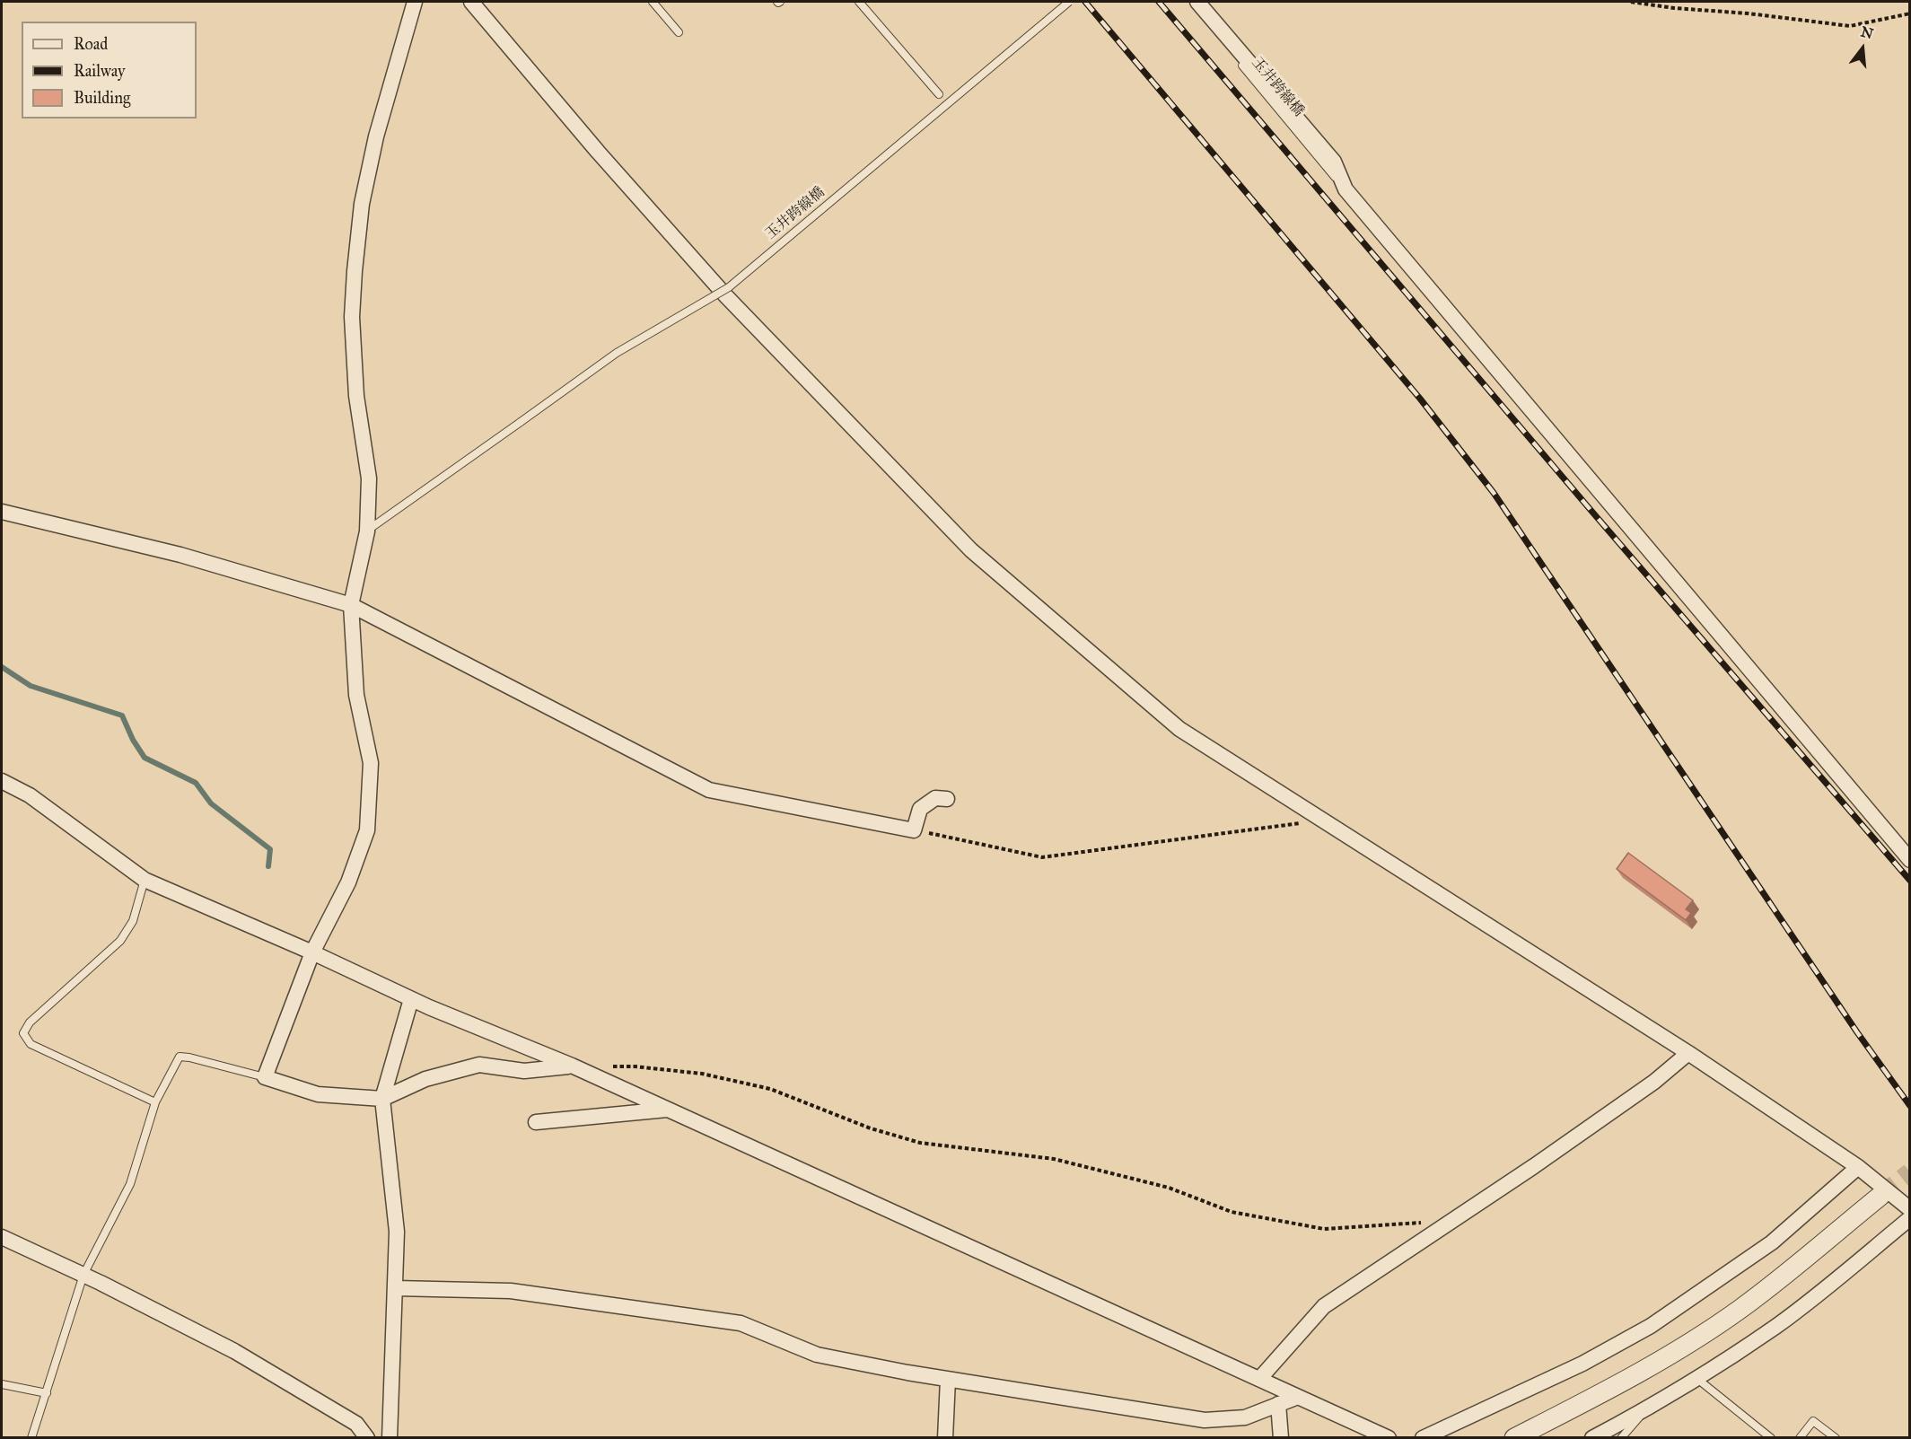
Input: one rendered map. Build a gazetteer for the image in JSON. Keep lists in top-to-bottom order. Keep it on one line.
{"streets":{"lane":["玉井跨線橋"]},"legend":["Road","Railway","Building"],"north":"top"}
